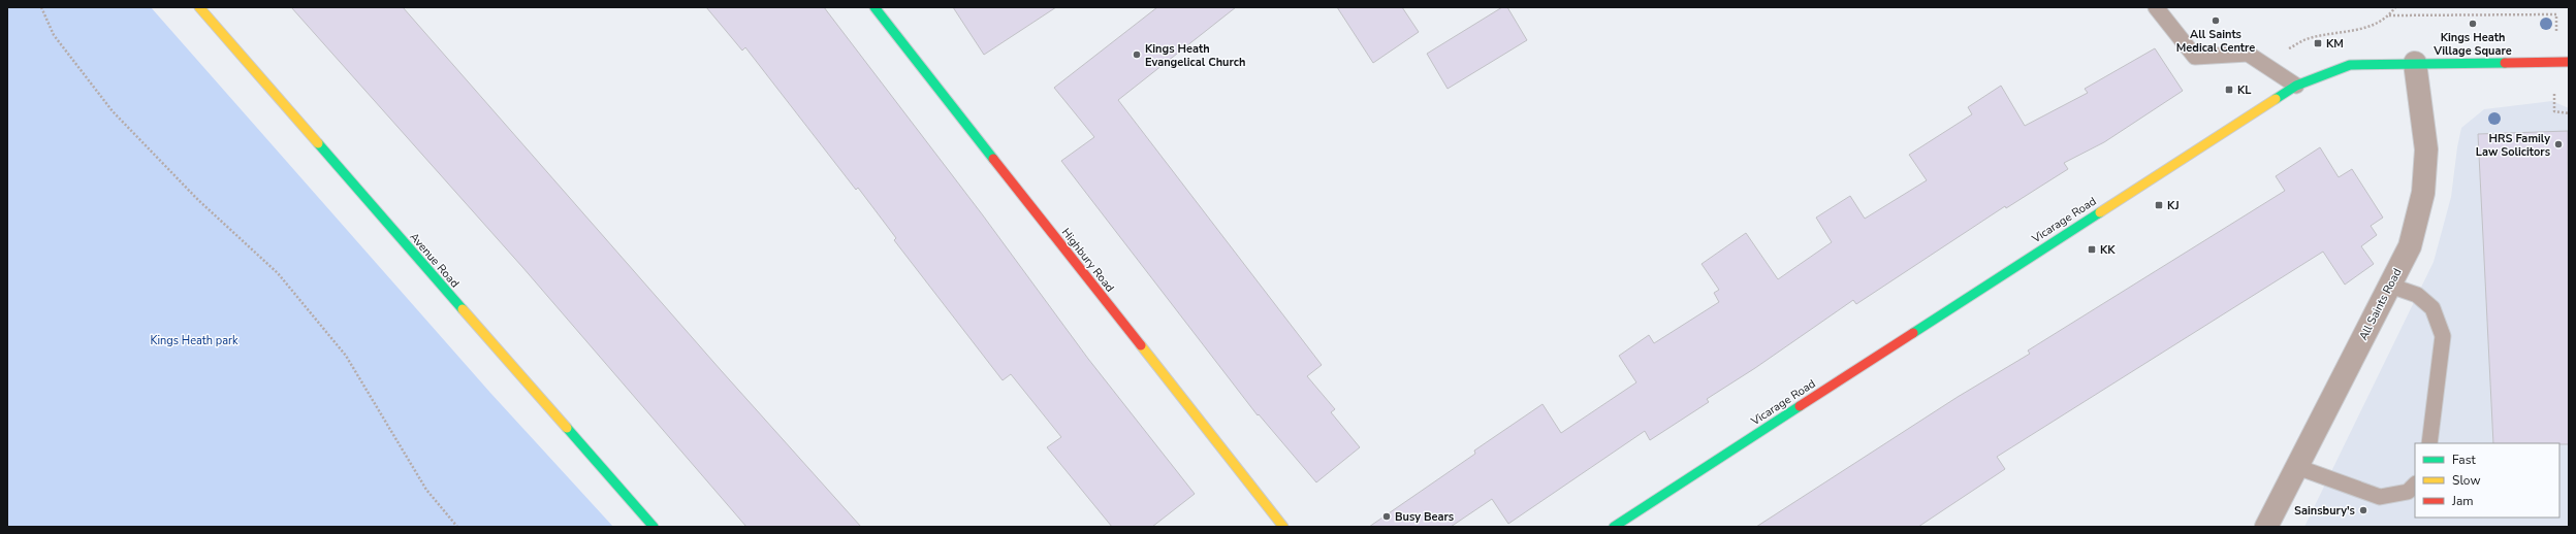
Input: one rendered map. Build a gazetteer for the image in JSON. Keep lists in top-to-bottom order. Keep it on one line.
{"streets":{"street":["Vicarage Road","Avenue Road","Highbury Road","All Saints Road"]},"crossings":[["Vicarage Road","All Saints Road"]],"parks":["Kings Heath park"],"places":{"other":["All Saints Medical Centre","Kings Heath Village Square","Kings Heath Evangelical Church","HRS Family Law Solicitors","Sainsbury's","Busy Bears"],"transit":["KM","KL","KJ","KK"]},"legend":["Fast","Slow","Jam"]}
